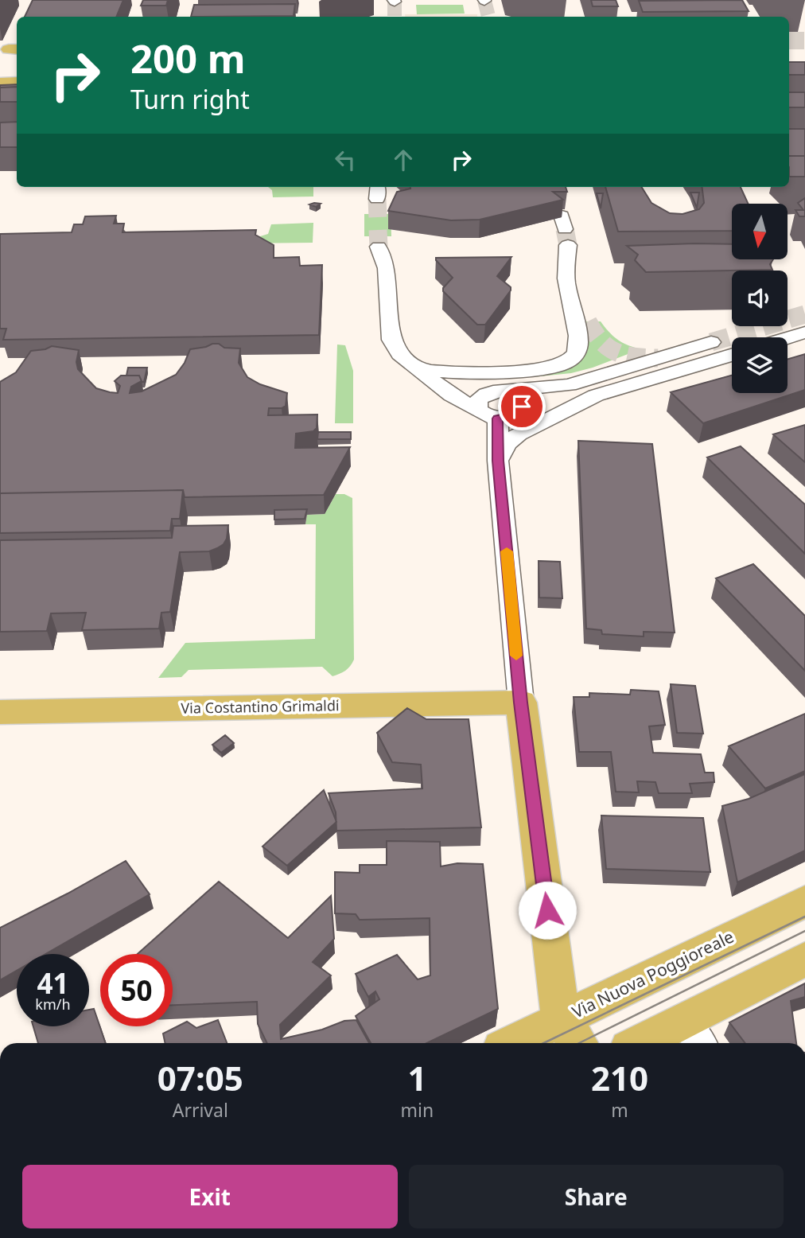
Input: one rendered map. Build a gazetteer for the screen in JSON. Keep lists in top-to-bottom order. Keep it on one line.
{"streets":{"main road":["Via Costantino Grimaldi","Via Nuova Poggioreale"]},"north":"bottom","page":{"turn":["200 m","Turn right"],"speed":"41 km/h","limit":"50","eta":["07:05","Arrival","1","min","210","m"],"buttons":["Exit","Share"]}}
